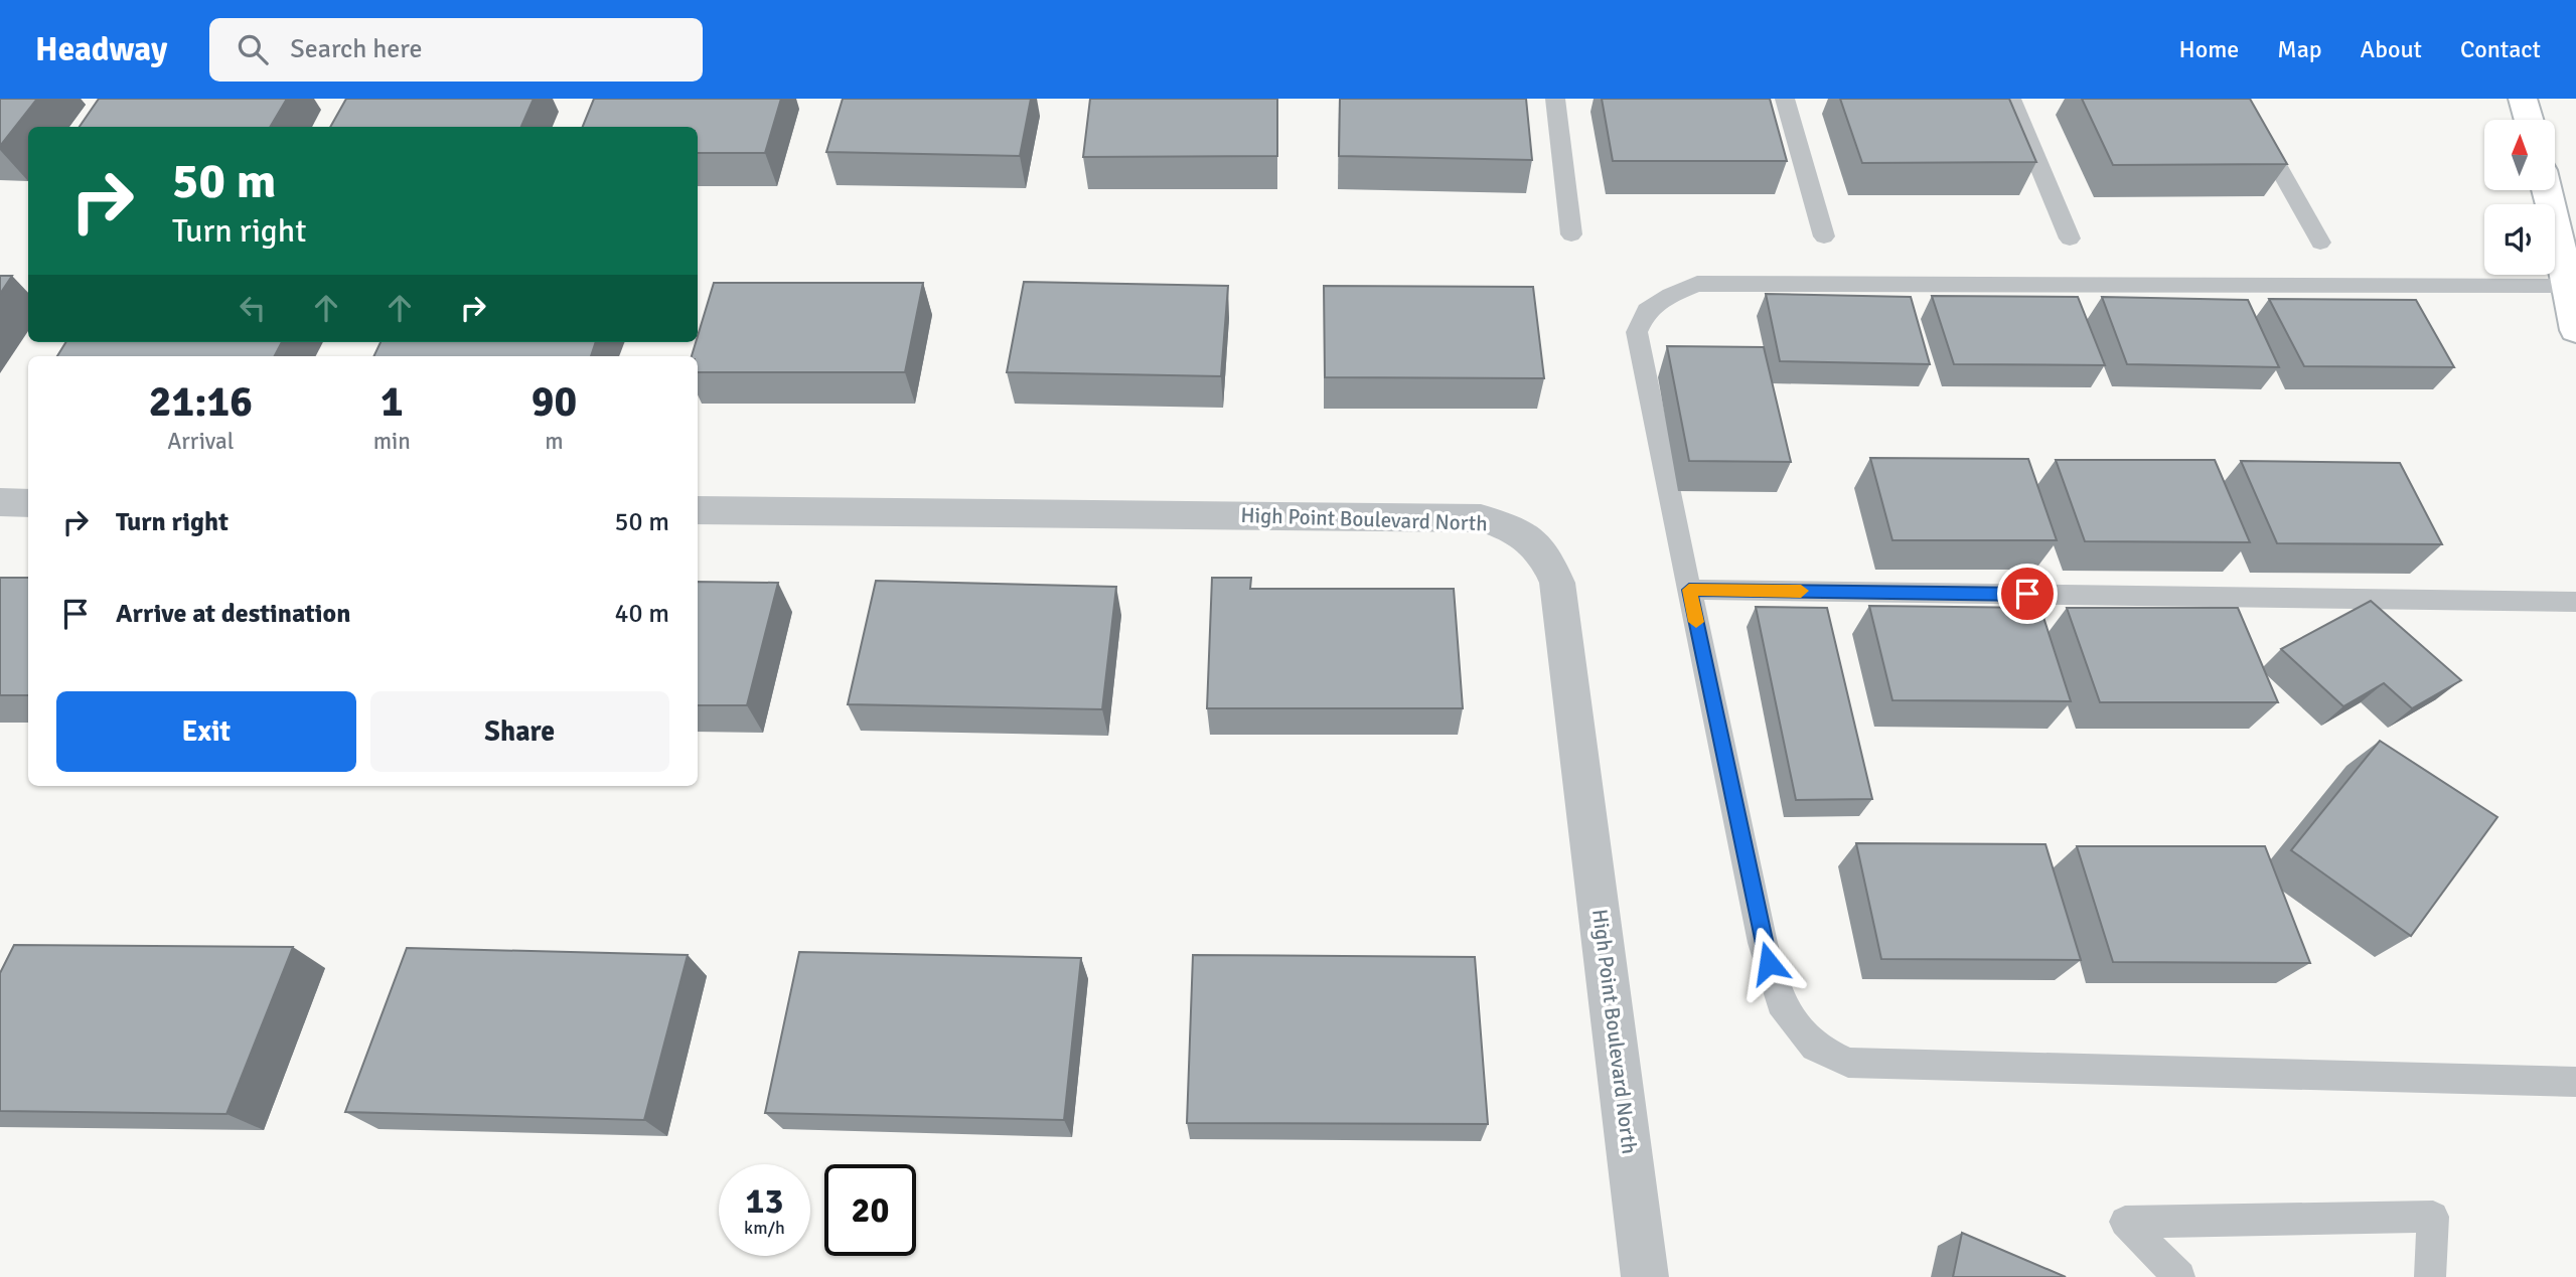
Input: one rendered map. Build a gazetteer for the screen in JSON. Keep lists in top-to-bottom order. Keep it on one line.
{"streets":{"street":["High Point Boulevard North"]},"north":"top","page":{"header":"Headway","search":"Search here","nav":["Home","Map","About","Contact"],"turn":["50 m","Turn right"],"eta":["21:16","Arrival","1","min","90","m"],"list":[{"name":"Turn right","value":"50 m"},{"name":"Arrive at destination","value":"40 m"}],"buttons":["Exit","Share"],"speed":"13 km/h","limit":"20"}}
